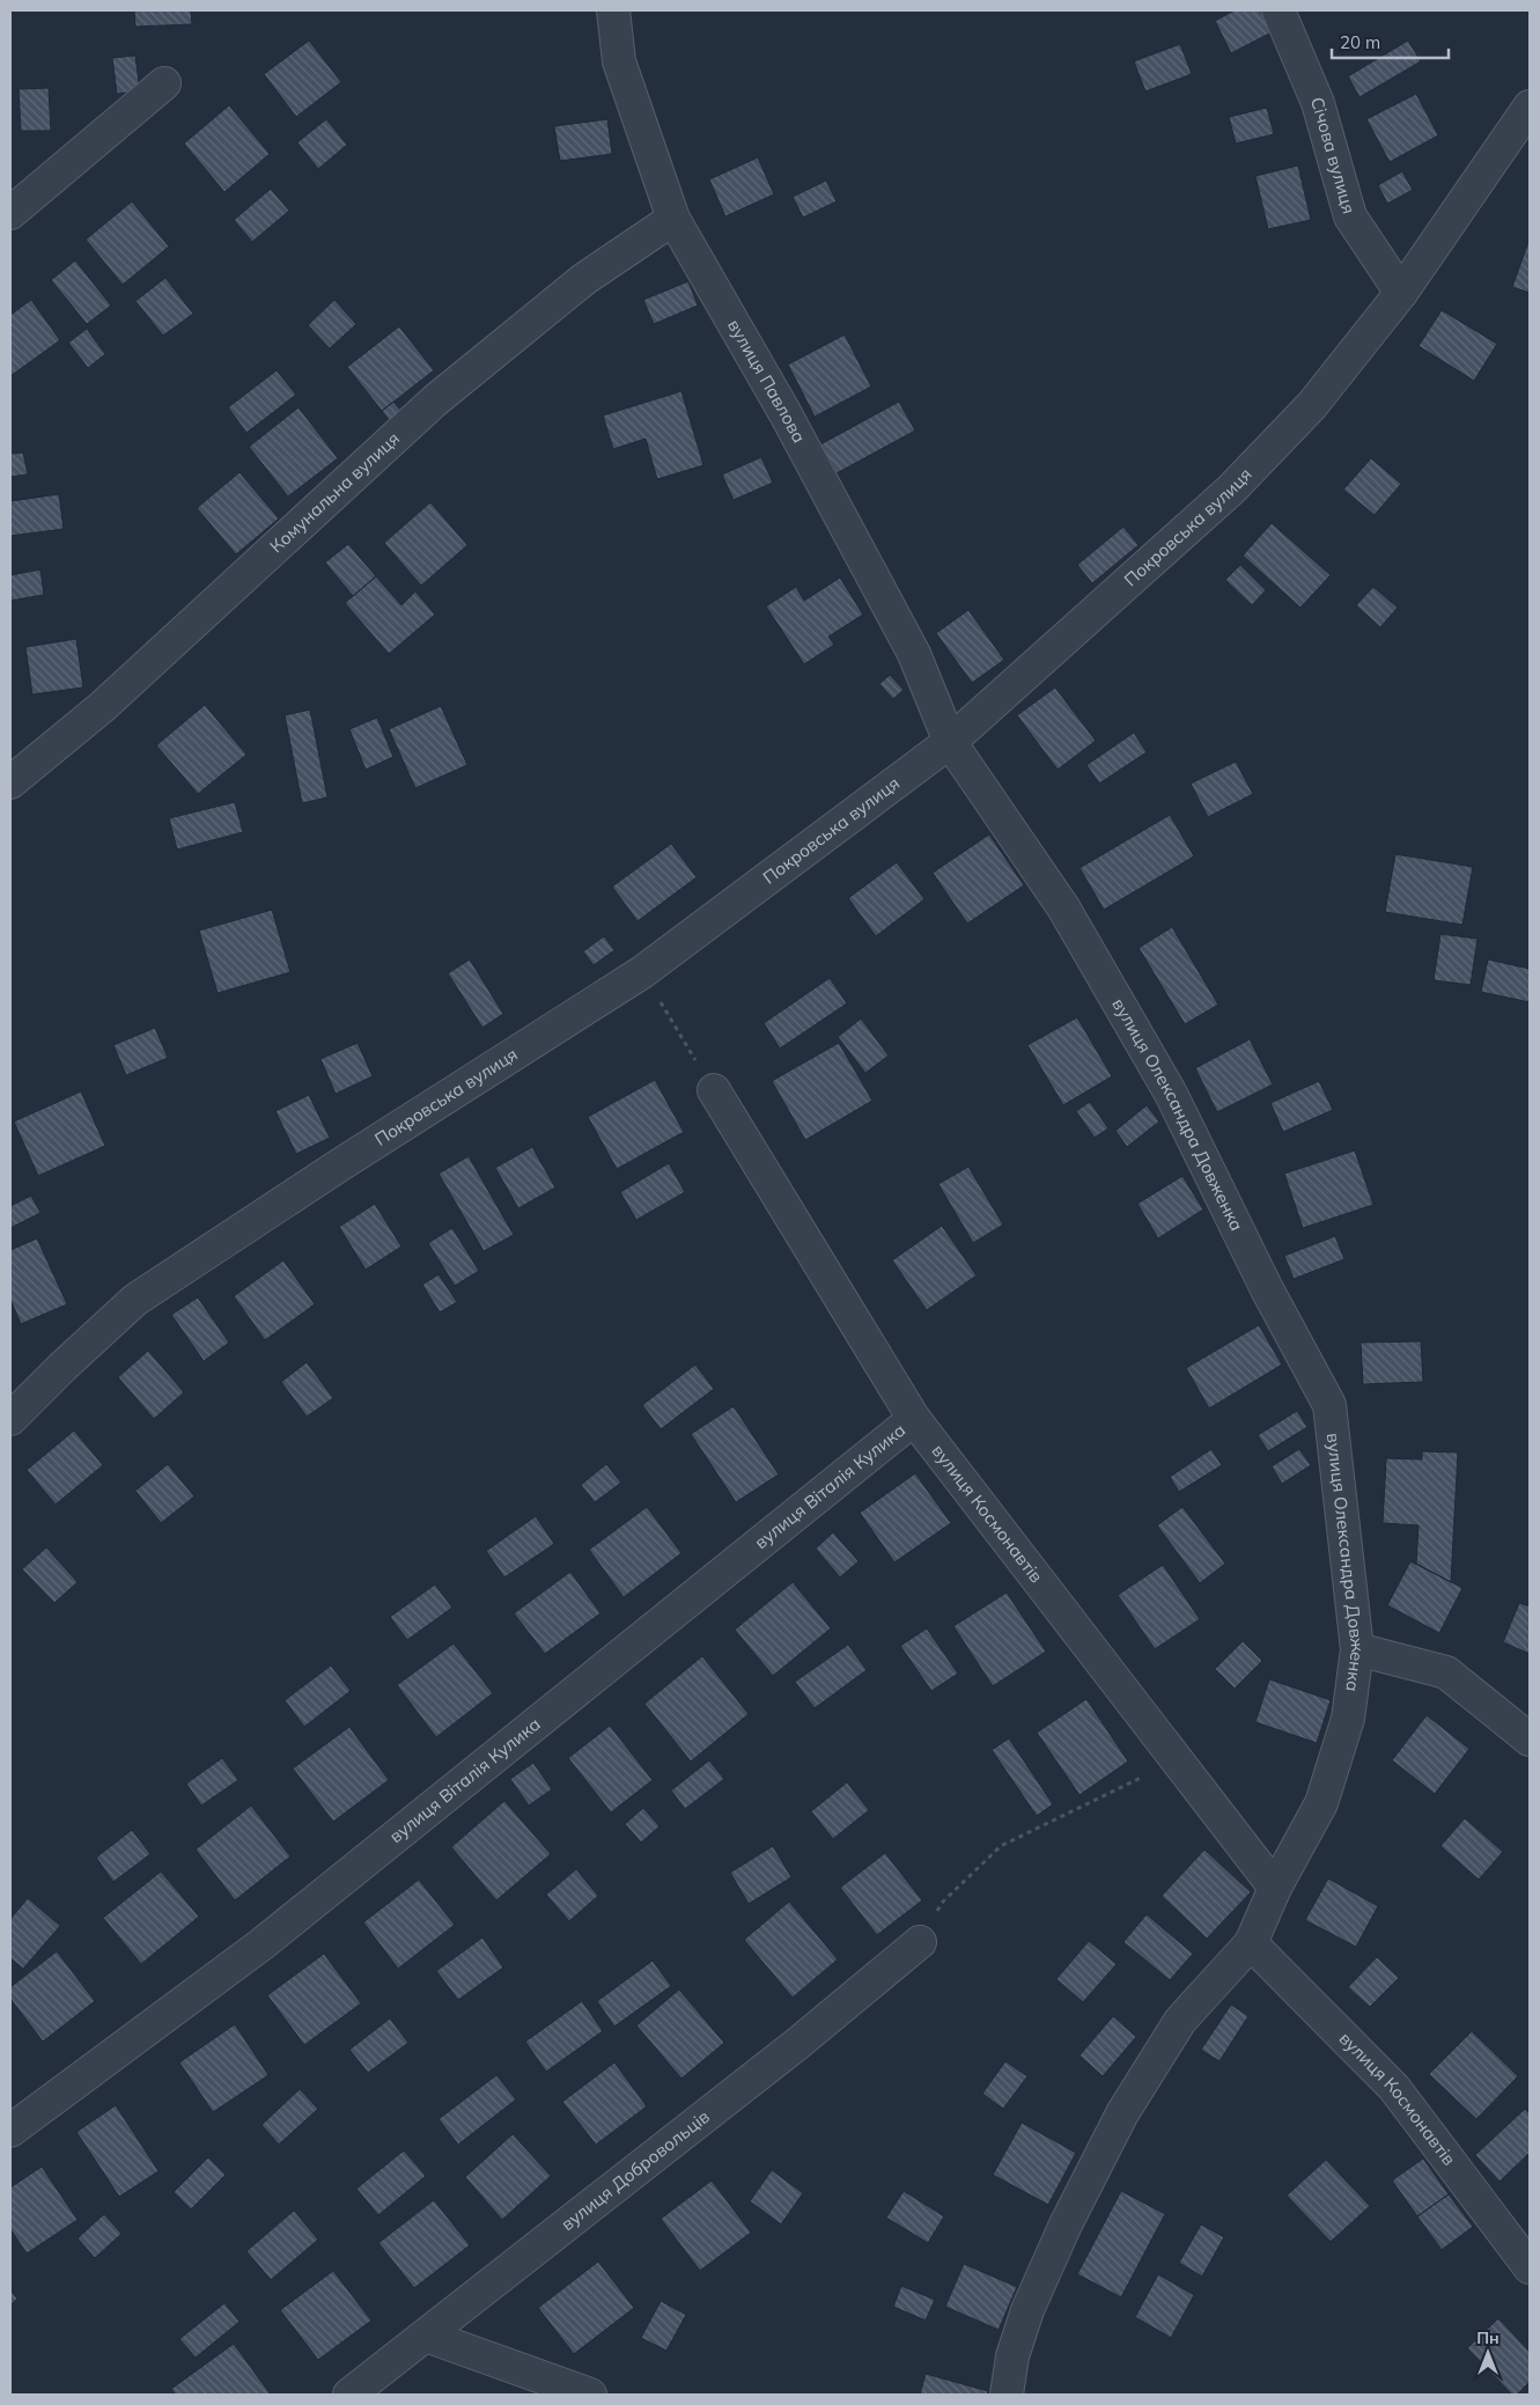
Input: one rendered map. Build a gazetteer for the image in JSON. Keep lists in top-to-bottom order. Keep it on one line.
{"streets":{"street":["Січова вулиця","вулиця Павлова","Комунальна вулиця","Покровська вулиця","вулиця Олександра Довженка","вулиця Віталія Кулика","вулиця Космонавтів","вулиця Добровольців"]},"crossings":[["Січова вулиця","Покровська вулиця"],["вулиця Павлова","Комунальна вулиця"],["вулиця Павлова","Покровська вулиця"],["вулиця Павлова","вулиця Олександра Довженка"],["Покровська вулиця","вулиця Олександра Довженка"],["вулиця Олександра Довженка","вулиця Космонавтів"],["вулиця Віталія Кулика","вулиця Космонавтів"]],"scale_bar":"20 m","north":"top"}
